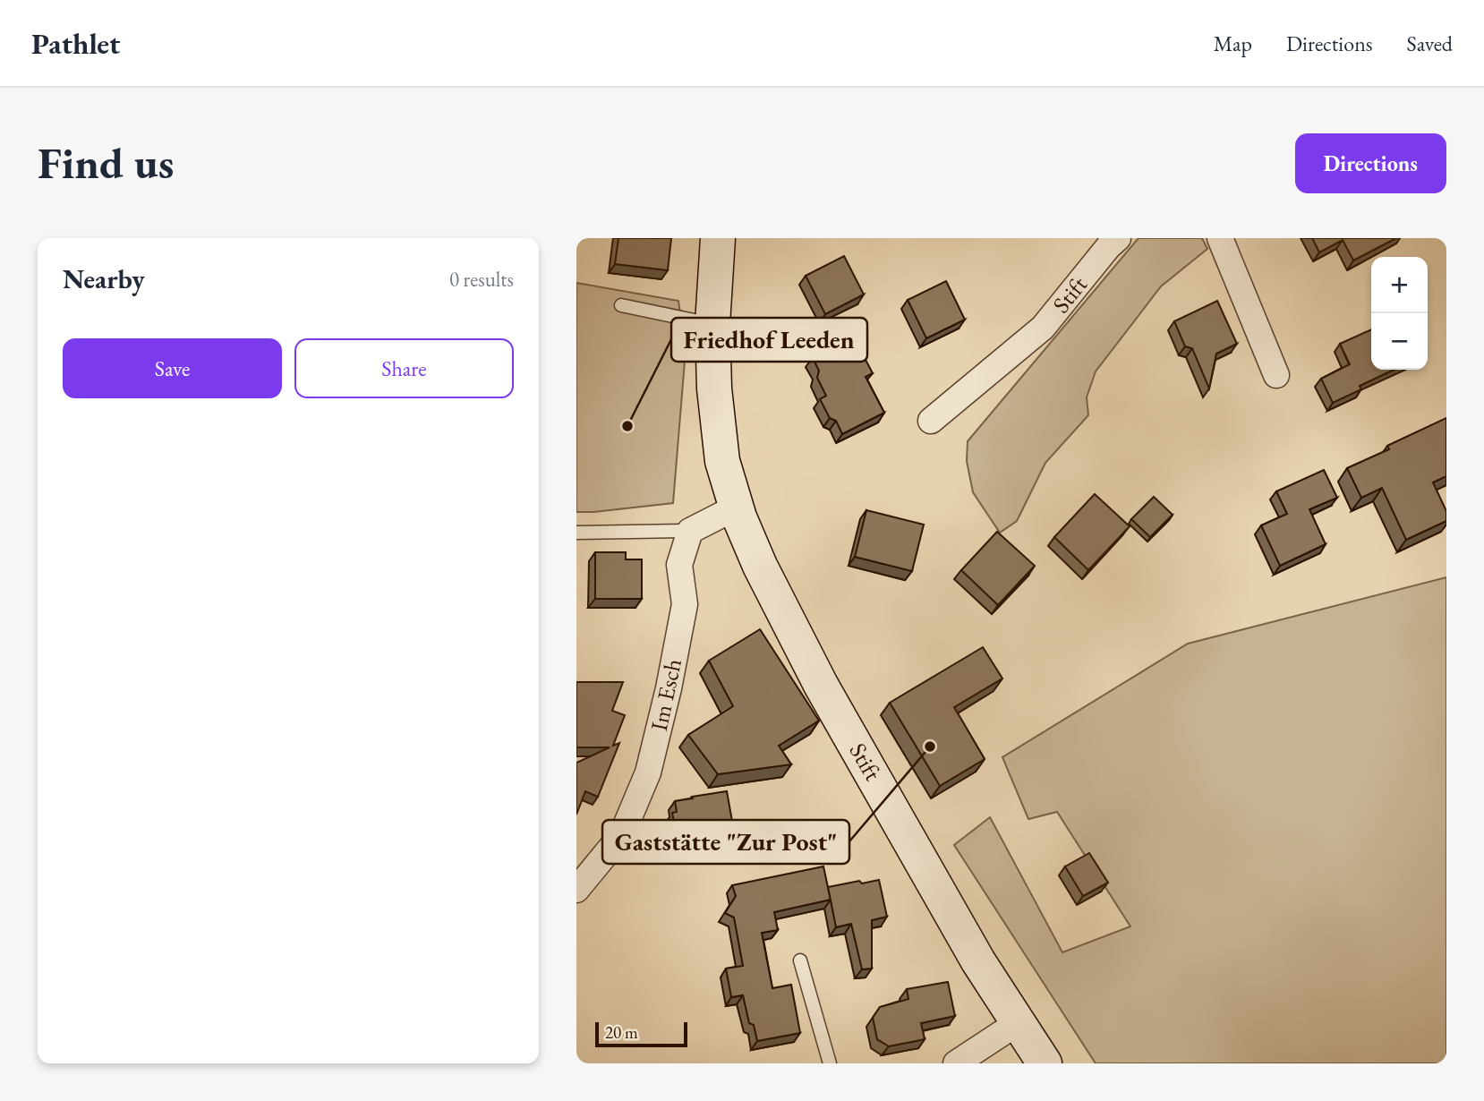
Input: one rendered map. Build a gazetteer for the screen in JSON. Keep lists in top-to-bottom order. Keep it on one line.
{"streets":{"main road":["Stift"],"street":["Im Esch"]},"places":["Friedhof Leeden","Gaststätte \"Zur Post\""],"scale_bar":"20 m","page":{"header":"Pathlet","nav":["Map","Directions","Saved"],"buttons":["Directions",["Save","Share"]],"title":"Find us","heading":["Nearby","0 results"],"map_buttons":["+","−"],"scale":"20 m"}}
